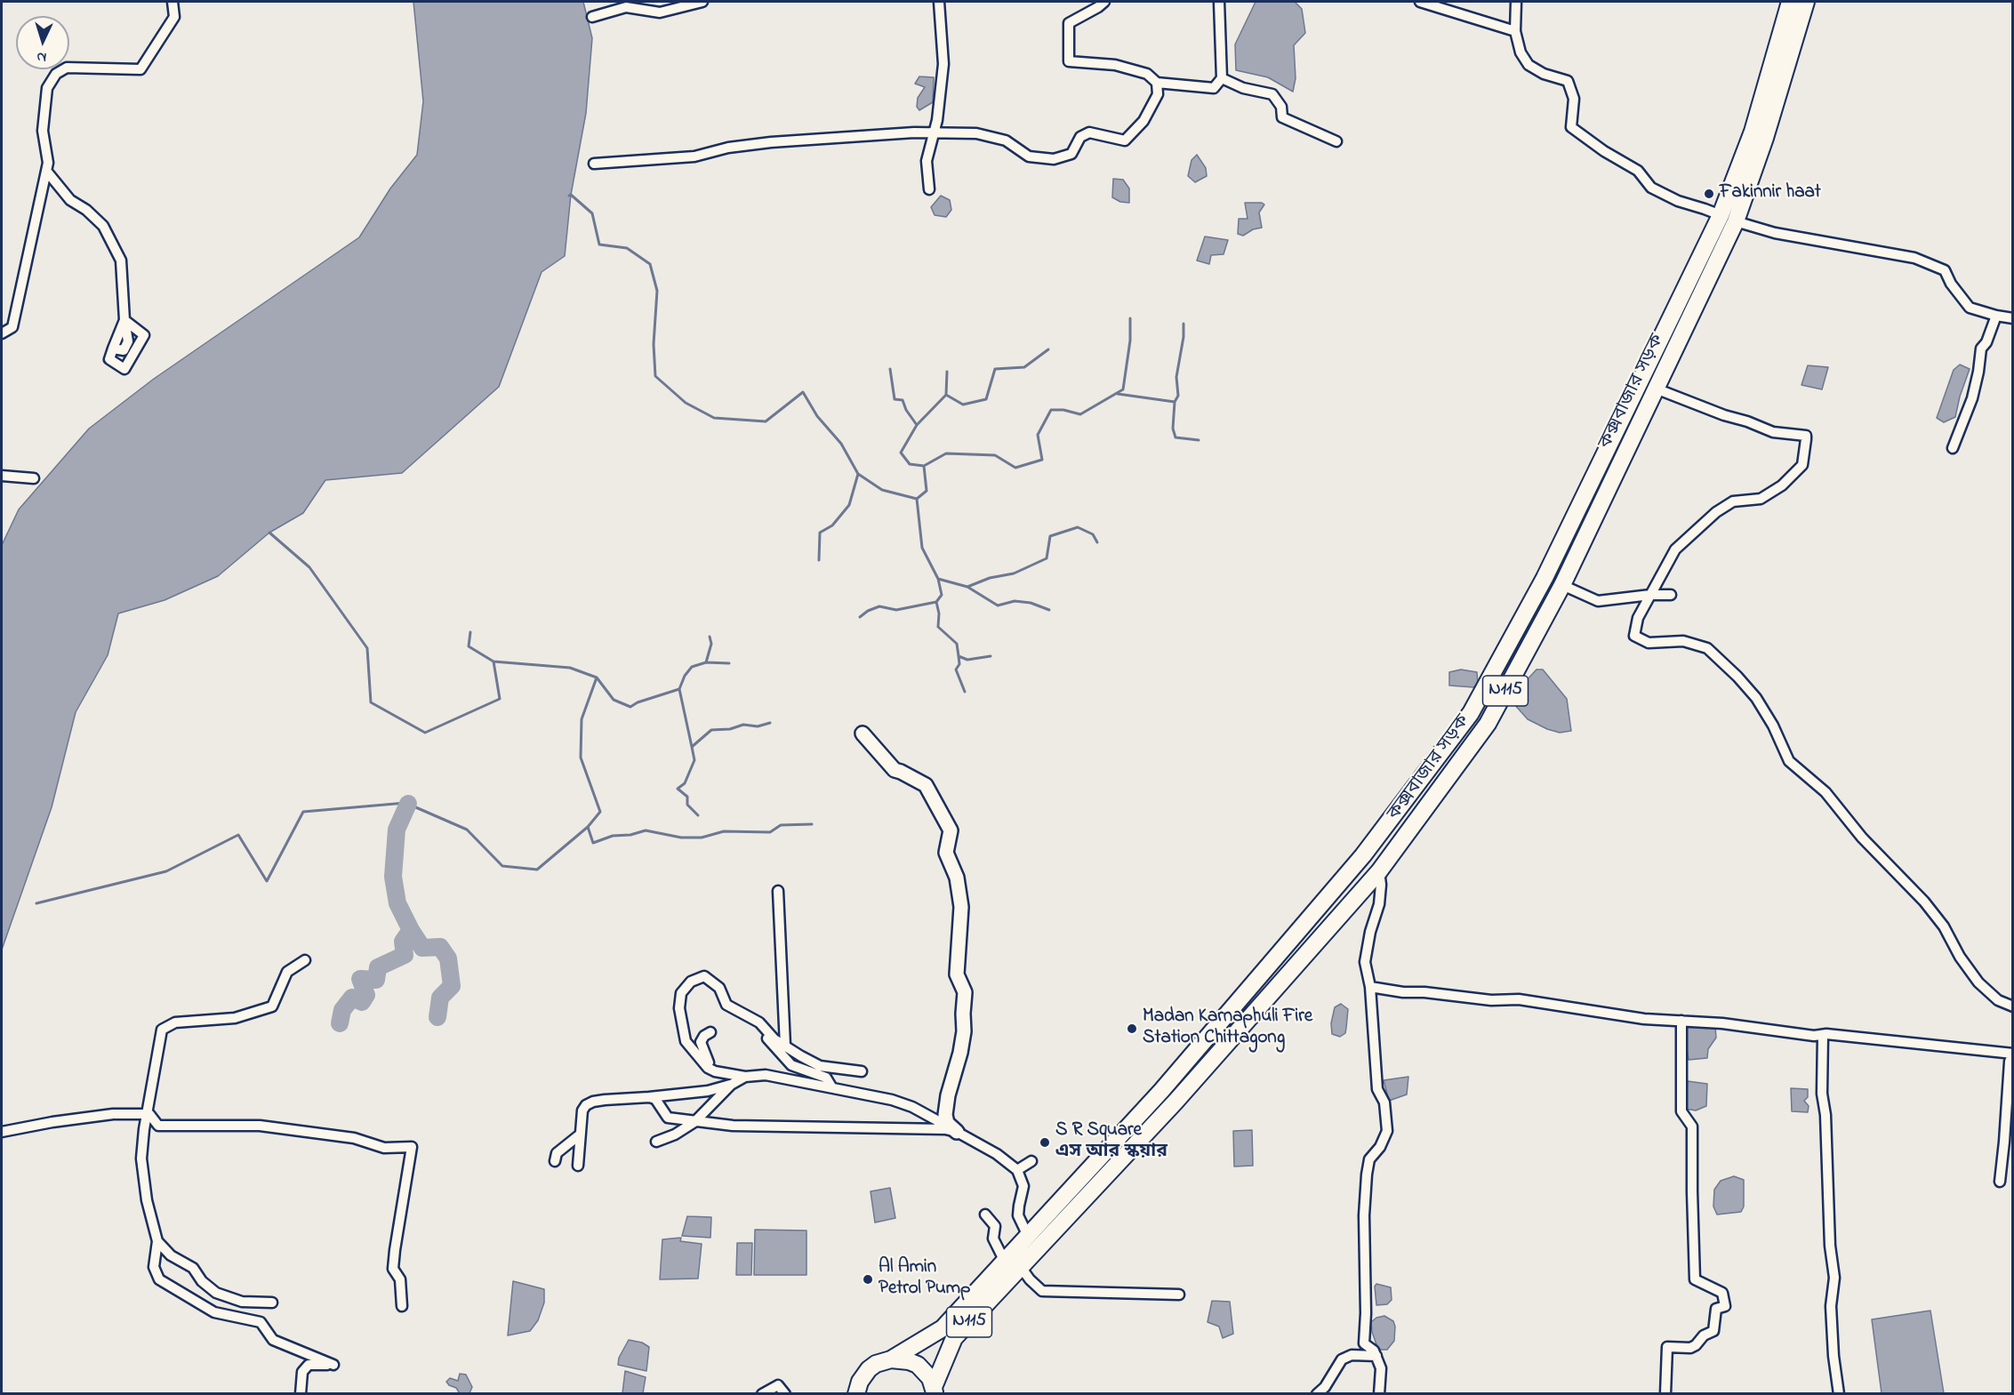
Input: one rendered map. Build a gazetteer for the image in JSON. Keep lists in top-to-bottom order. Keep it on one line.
{"streets":{"highway":["কক্সবাজার সড়ক","N115"]},"places":["Fakinnir haat","Madan Karnaphuli Fire Station Chittagong","S R Square এস আর স্কয়ার","Al Amin Petrol Pump"],"north":"bottom"}
